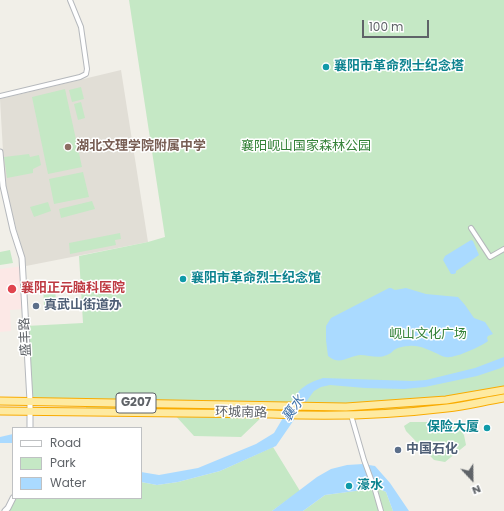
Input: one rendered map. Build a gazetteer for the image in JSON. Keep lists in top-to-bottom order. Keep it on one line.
{"streets":{"highway":["G207","环城南路"],"street":["盛丰路"]},"crossings":[["盛丰路","环城南路"]],"water":["襄水"],"parks":["襄阳岘山国家森林公园","岘山文化广场"],"places":["襄阳市革命烈士纪念塔","湖北文理学院附属中学","襄阳市革命烈士纪念馆","襄阳正元脑科医院","真武山街道办","保险大厦","中国石化","濠水"],"legend":["Road","Park","Water"],"scale_bar":"100 m","north":"bottom"}
